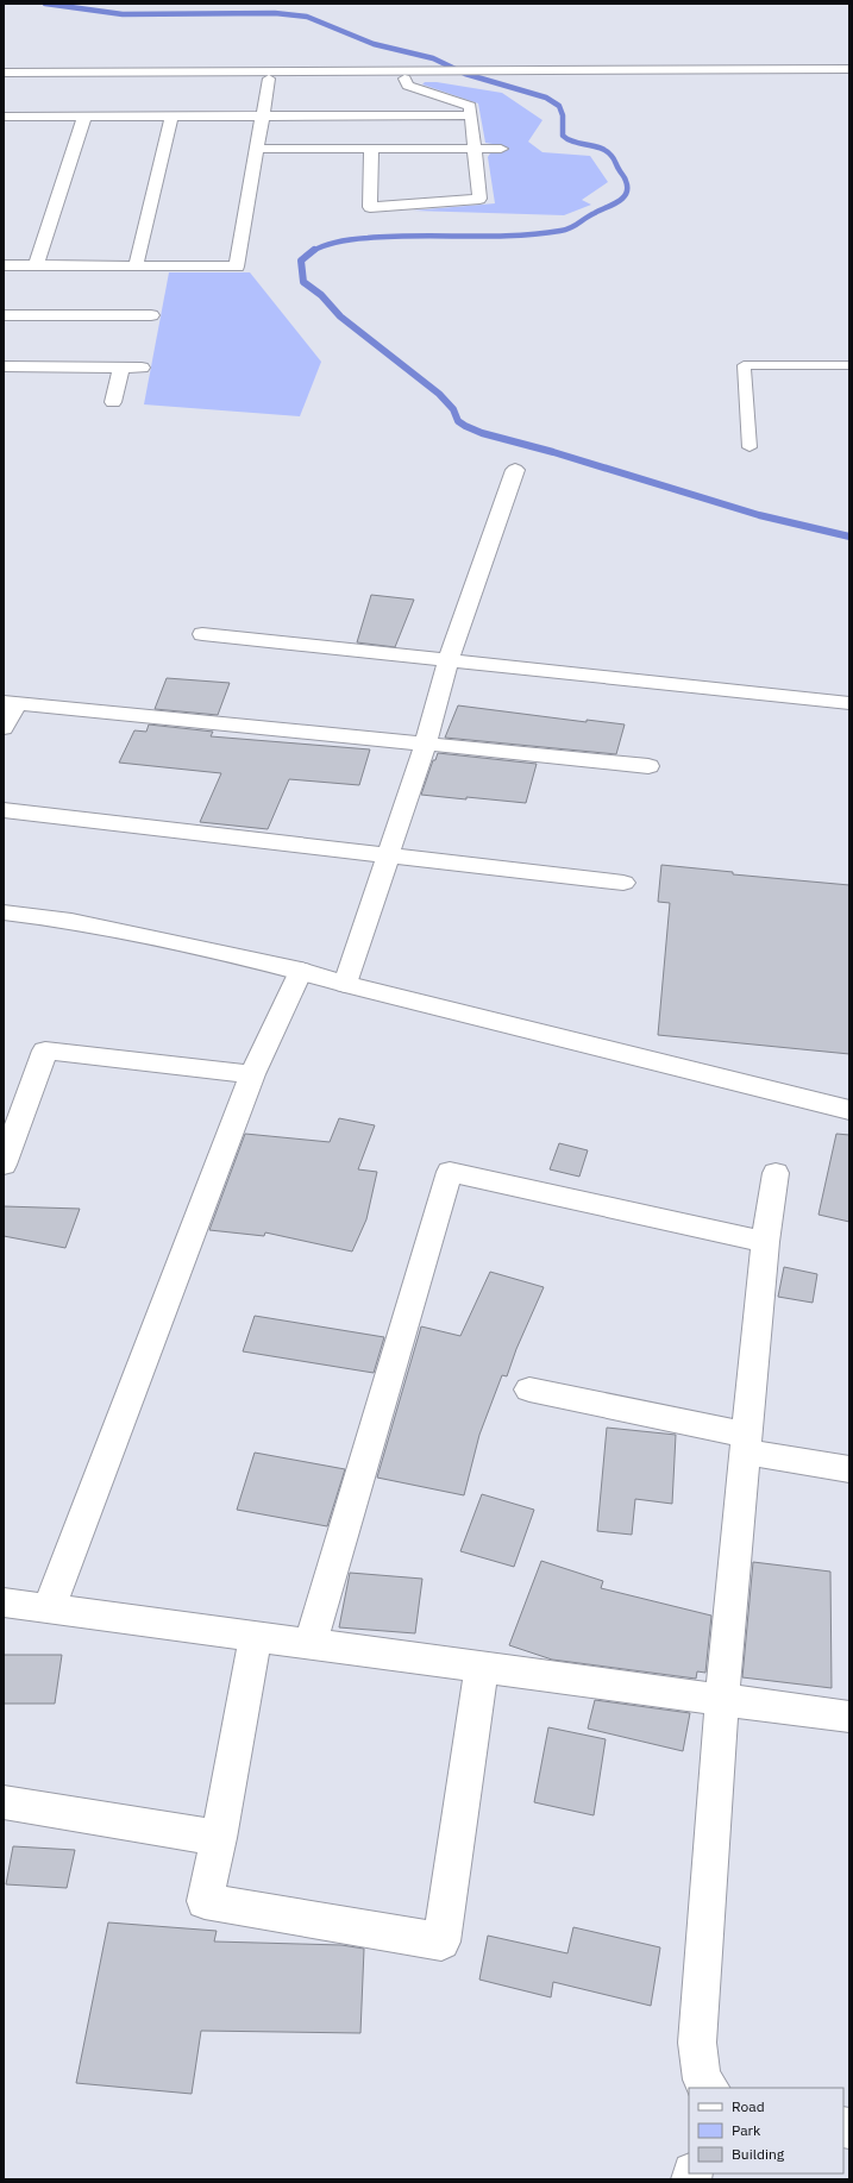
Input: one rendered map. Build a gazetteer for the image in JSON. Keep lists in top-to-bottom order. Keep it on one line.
{"legend":["Road","Park","Building"]}
